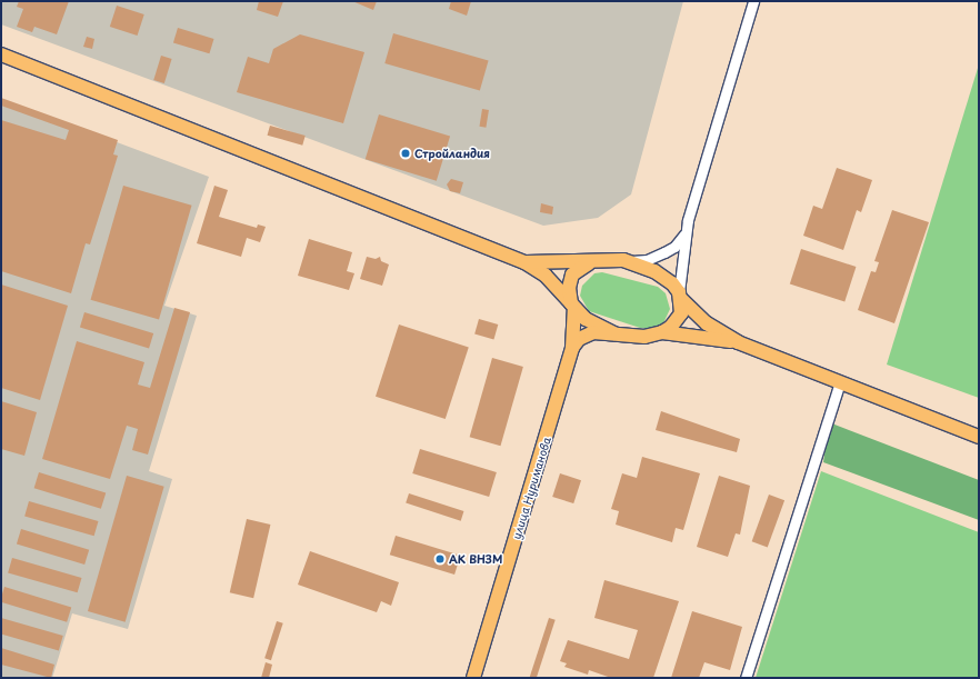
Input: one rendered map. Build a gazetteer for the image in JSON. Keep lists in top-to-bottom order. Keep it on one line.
{"streets":{"main road":["улица Нуриманова"]},"places":["Стройландия","АК ВНЗМ"]}
